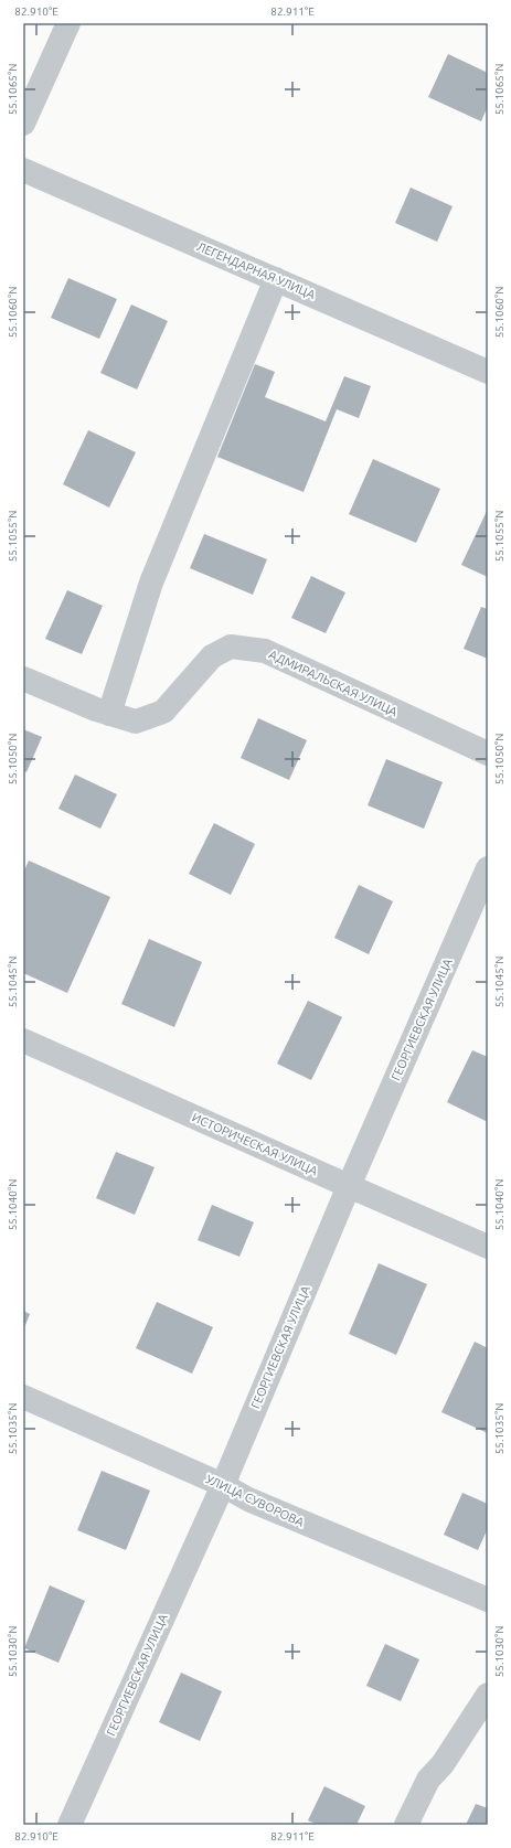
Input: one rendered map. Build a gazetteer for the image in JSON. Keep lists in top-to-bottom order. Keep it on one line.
{"streets":{"street":["ЛЕГЕНДАРНАЯ УЛИЦА","АДМИРАЛЬСКАЯ УЛИЦА","ГЕОРГИЕВСКАЯ УЛИЦА","ИСТОРИЧЕСКАЯ УЛИЦА","УЛИЦА СУВОРОВА"]},"crossings":[["ГЕОРГИЕВСКАЯ УЛИЦА","ИСТОРИЧЕСКАЯ УЛИЦА"],["ГЕОРГИЕВСКАЯ УЛИЦА","УЛИЦА СУВОРОВА"]],"coordinates":["82.910°E","82.911°E","55.1065°N","55.1060°N","55.1055°N","55.1050°N","55.1045°N","55.1040°N","55.1035°N","55.1030°N"]}
